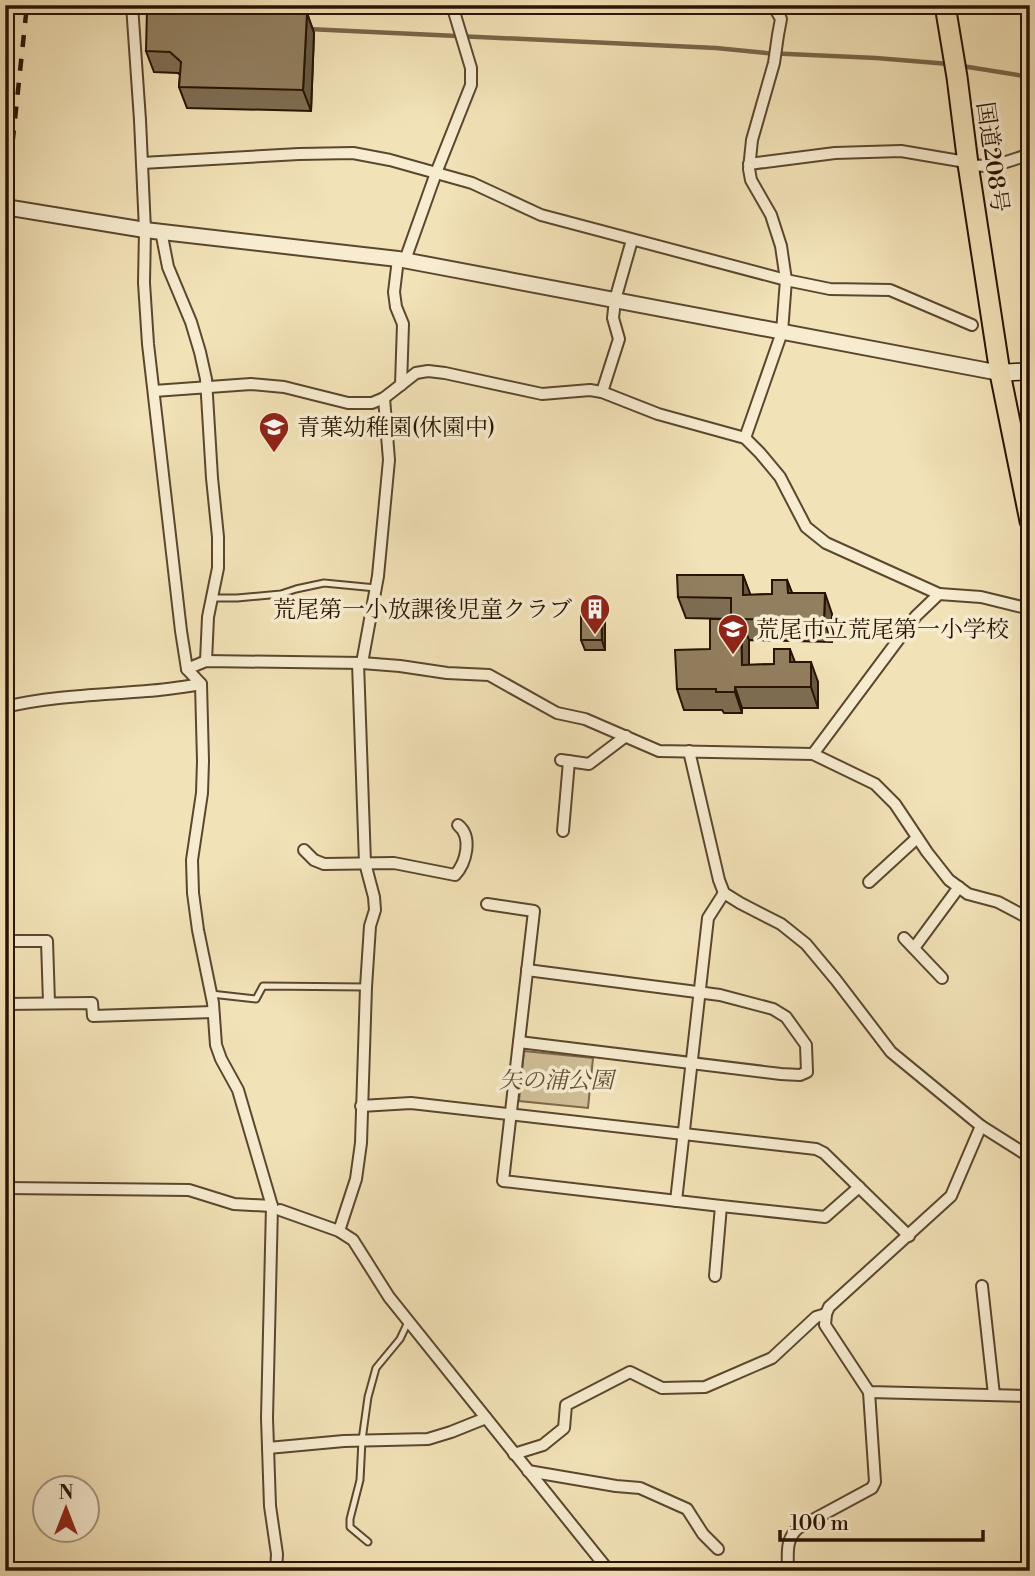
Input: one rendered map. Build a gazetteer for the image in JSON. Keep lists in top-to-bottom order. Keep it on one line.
{"streets":{"highway":["国道208号"]},"parks":["矢の浦公園"],"places":{"school or university":["青葉幼稚園(休園中)","荒尾市立荒尾第一小学校"],"building":["荒尾第一小放課後児童クラブ"]},"scale_bar":"100 m","north":"top"}
